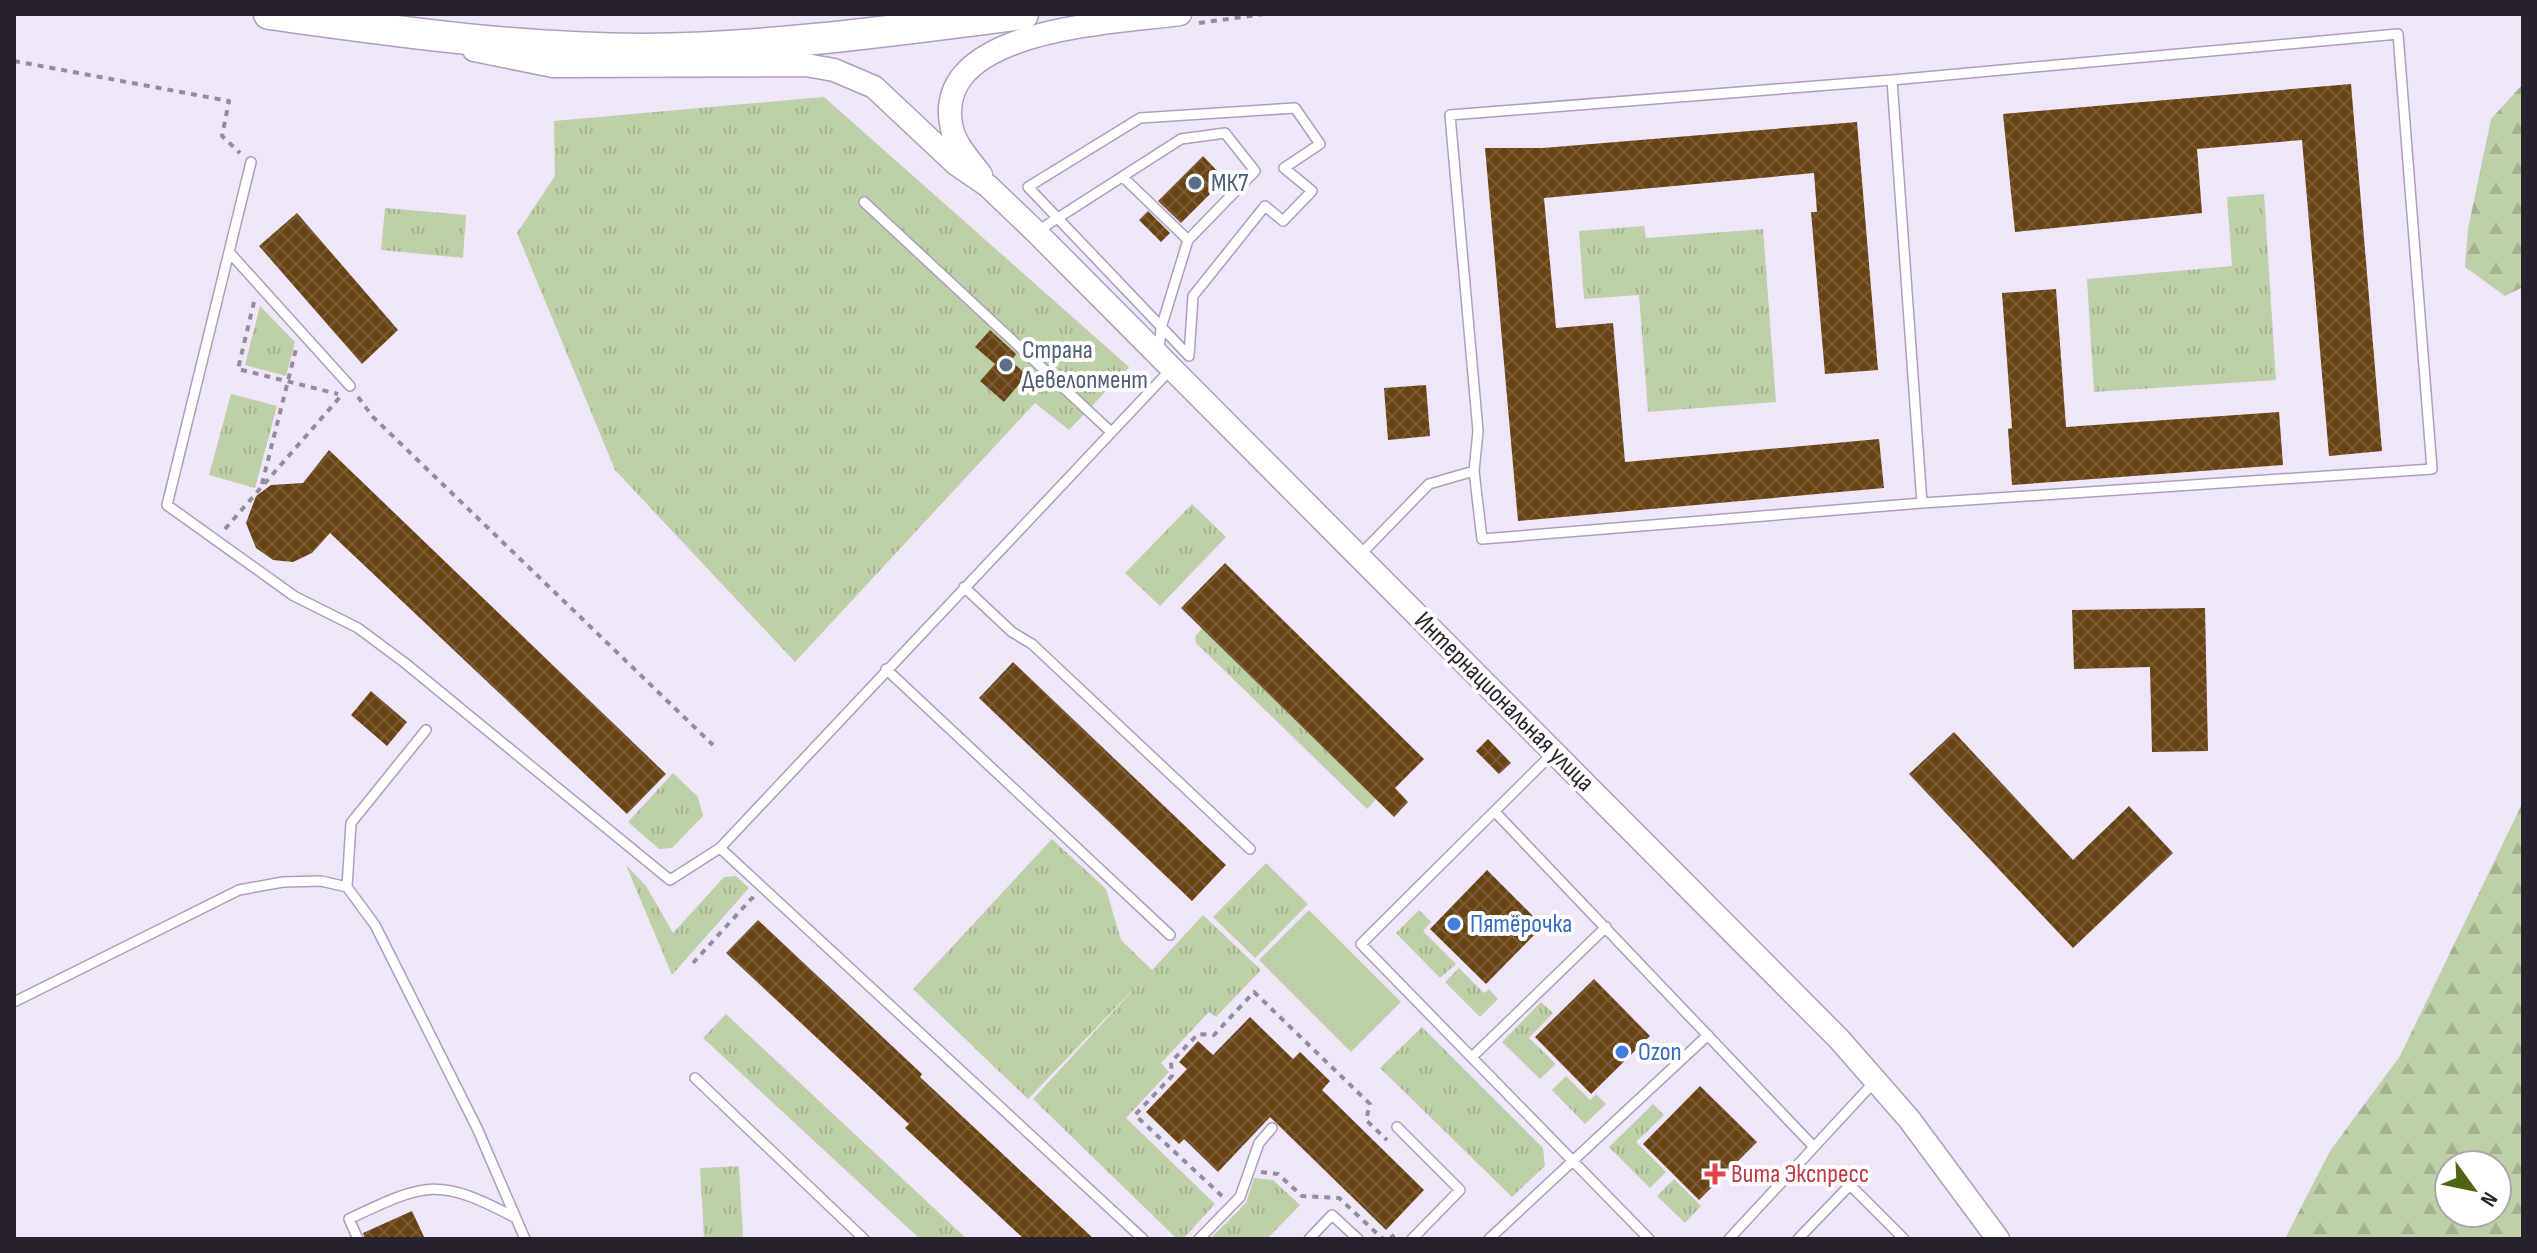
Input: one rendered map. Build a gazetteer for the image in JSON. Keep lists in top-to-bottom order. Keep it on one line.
{"streets":{"street":["Интернациональная улица"]},"places":{"other":["МК7","Страна Девелопмент","Пятёрочка","Ozon"],"health":["Вита Экспресс"]},"north":"bottom right"}
